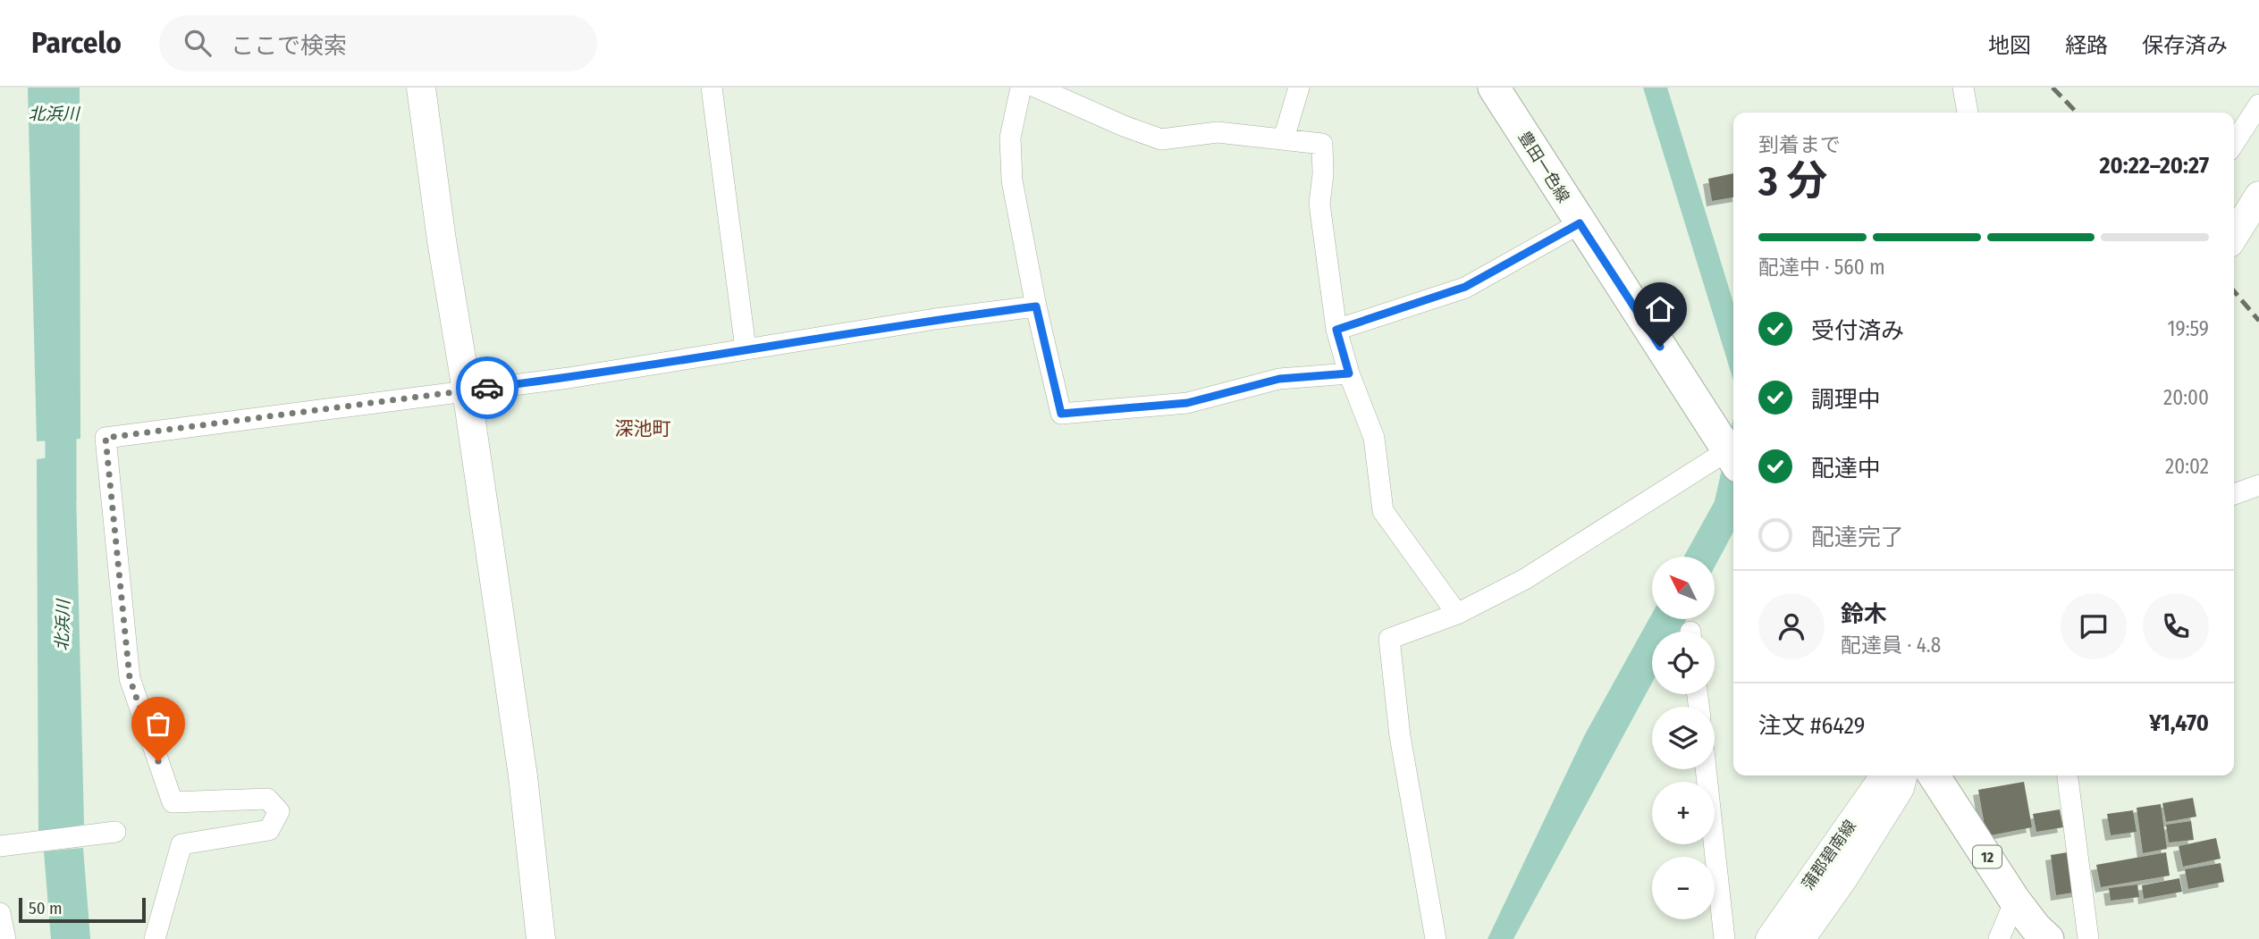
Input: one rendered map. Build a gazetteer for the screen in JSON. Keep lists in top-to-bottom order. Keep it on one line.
{"streets":{"main road":["豊田一色線","12"],"street":["蒲郡碧南線"]},"districts":["深池町"],"water":["北浜川"],"scale_bar":"50 m","north":"top left","page":{"header":"Parcelo","search":"ここで検索","nav":["地図","経路","保存済み"],"heading":["3 分","到着まで","20:22–20:27"],"panel":["鈴木","配達員 · 4.8","注文 #6429","¥1,470"],"bar":"配達中 · 560 m","list":[["受付済み","19:59"],["調理中","20:00"],["配達中","20:02"],"配達完了"],"map_buttons":["+","−"],"scale":"50 m"}}
